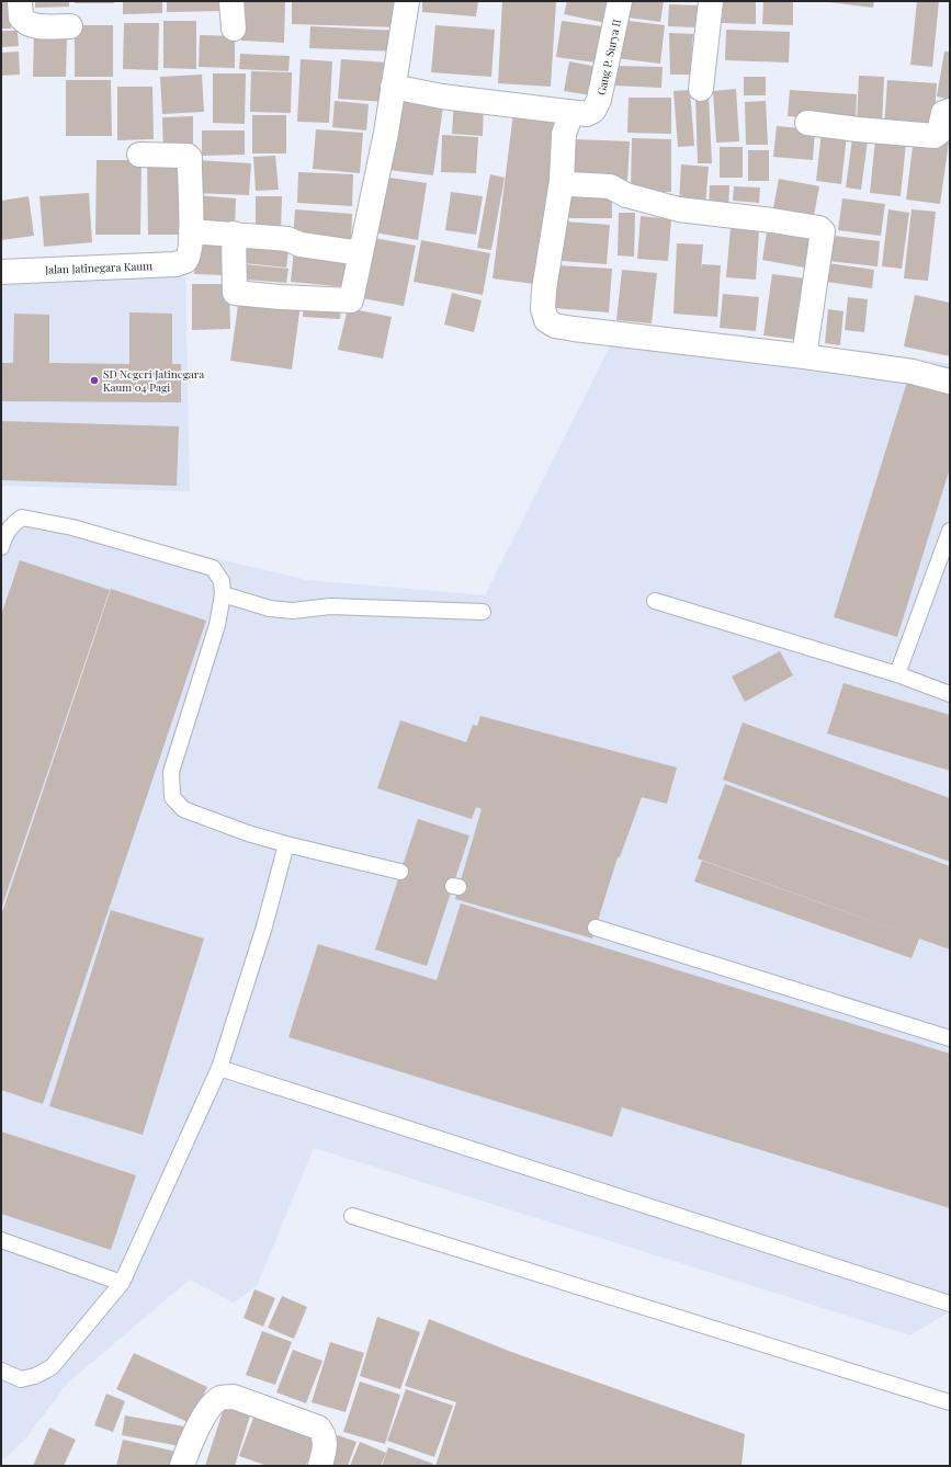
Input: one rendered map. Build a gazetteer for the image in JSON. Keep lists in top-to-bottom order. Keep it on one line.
{"streets":{"street":["Gang P. Surya II","Jalan Jatinegara Kaum"]},"places":["SD Negeri Jatinegara Kaum 04 Pagi"]}
